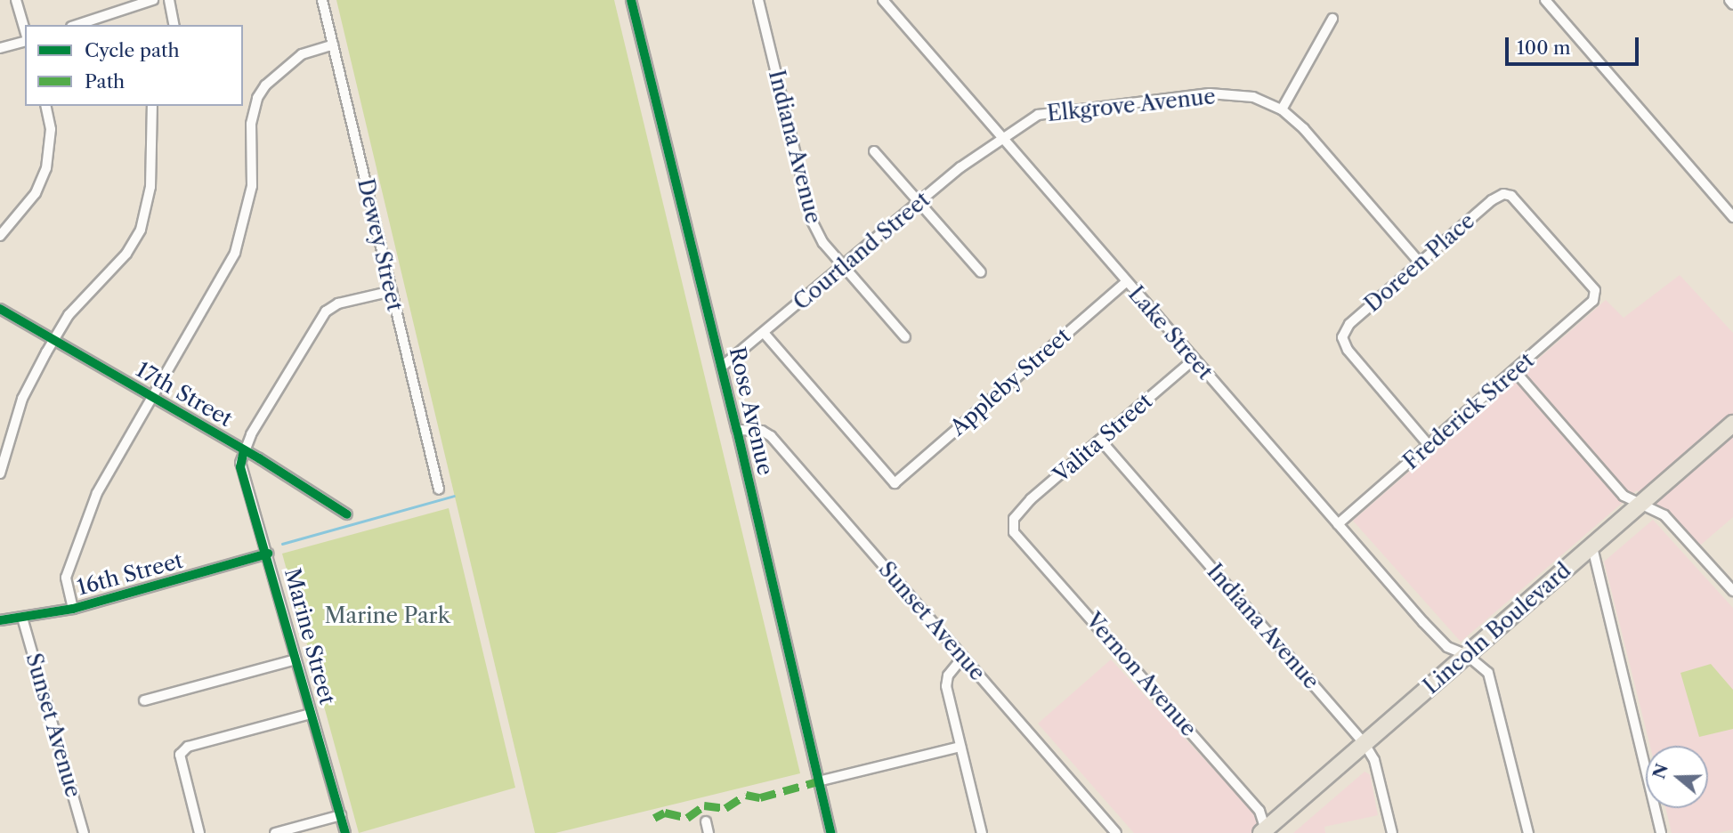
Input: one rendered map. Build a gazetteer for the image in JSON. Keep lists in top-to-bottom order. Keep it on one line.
{"streets":{"highway":["Lincoln Boulevard"],"street":["Elkgrove Avenue","Indiana Avenue","Dewey Street","Courtland Street","Doreen Place","Lake Street","Appleby Street","17th Street","Rose Avenue","Frederick Street","Valita Street","16th Street","Sunset Avenue","Marine Street","Vernon Avenue"]},"crossings":[["Elkgrove Avenue","Courtland Street"],["Elkgrove Avenue","Doreen Place"],["Elkgrove Avenue","Lake Street"],["Indiana Avenue","Courtland Street"],["Indiana Avenue","Valita Street"],["Indiana Avenue","Lincoln Boulevard"],["Courtland Street","Lake Street"],["Courtland Street","Appleby Street"],["Courtland Street","Rose Avenue"],["Doreen Place","Frederick Street"],["Lake Street","Appleby Street"],["Lake Street","Frederick Street"],["Lake Street","Valita Street"],["Lake Street","Lincoln Boulevard"],["17th Street","Marine Street"],["Rose Avenue","Sunset Avenue"],["Valita Street","Vernon Avenue"],["16th Street","Sunset Avenue"],["16th Street","Marine Street"],["Lincoln Boulevard","Vernon Avenue"]],"parks":["Marine Park"],"legend":["Cycle path","Path"],"scale_bar":"100 m","north":"left"}
